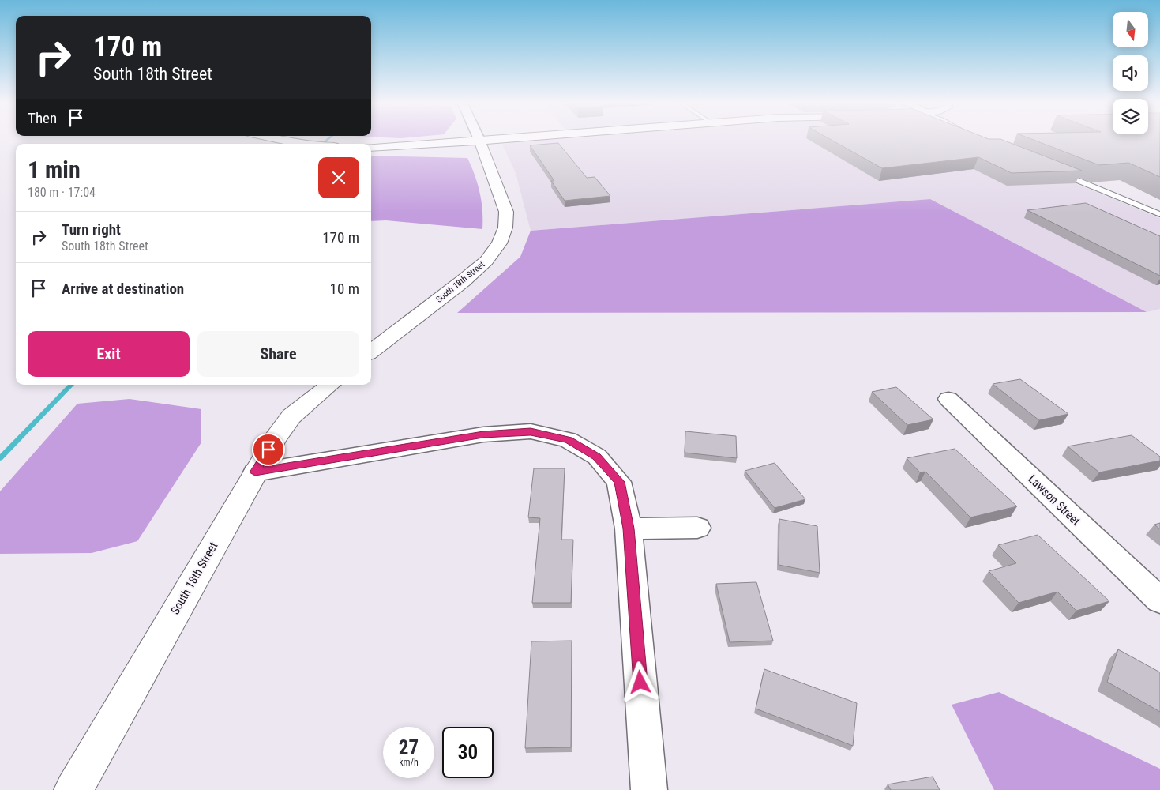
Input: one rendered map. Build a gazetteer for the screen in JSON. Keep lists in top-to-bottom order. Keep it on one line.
{"streets":{"street":["South 18th Street","Lawson Street"]},"north":"bottom","page":{"turn":["170 m","South 18th Street"],"then":"Then","heading":["1 min","180 m · 17:04"],"list":[{"name":"Turn right","note":"South 18th Street","value":"170 m"},{"name":"Arrive at destination","value":"10 m"}],"buttons":["Exit","Share"],"speed":"27 km/h","limit":"30"}}
